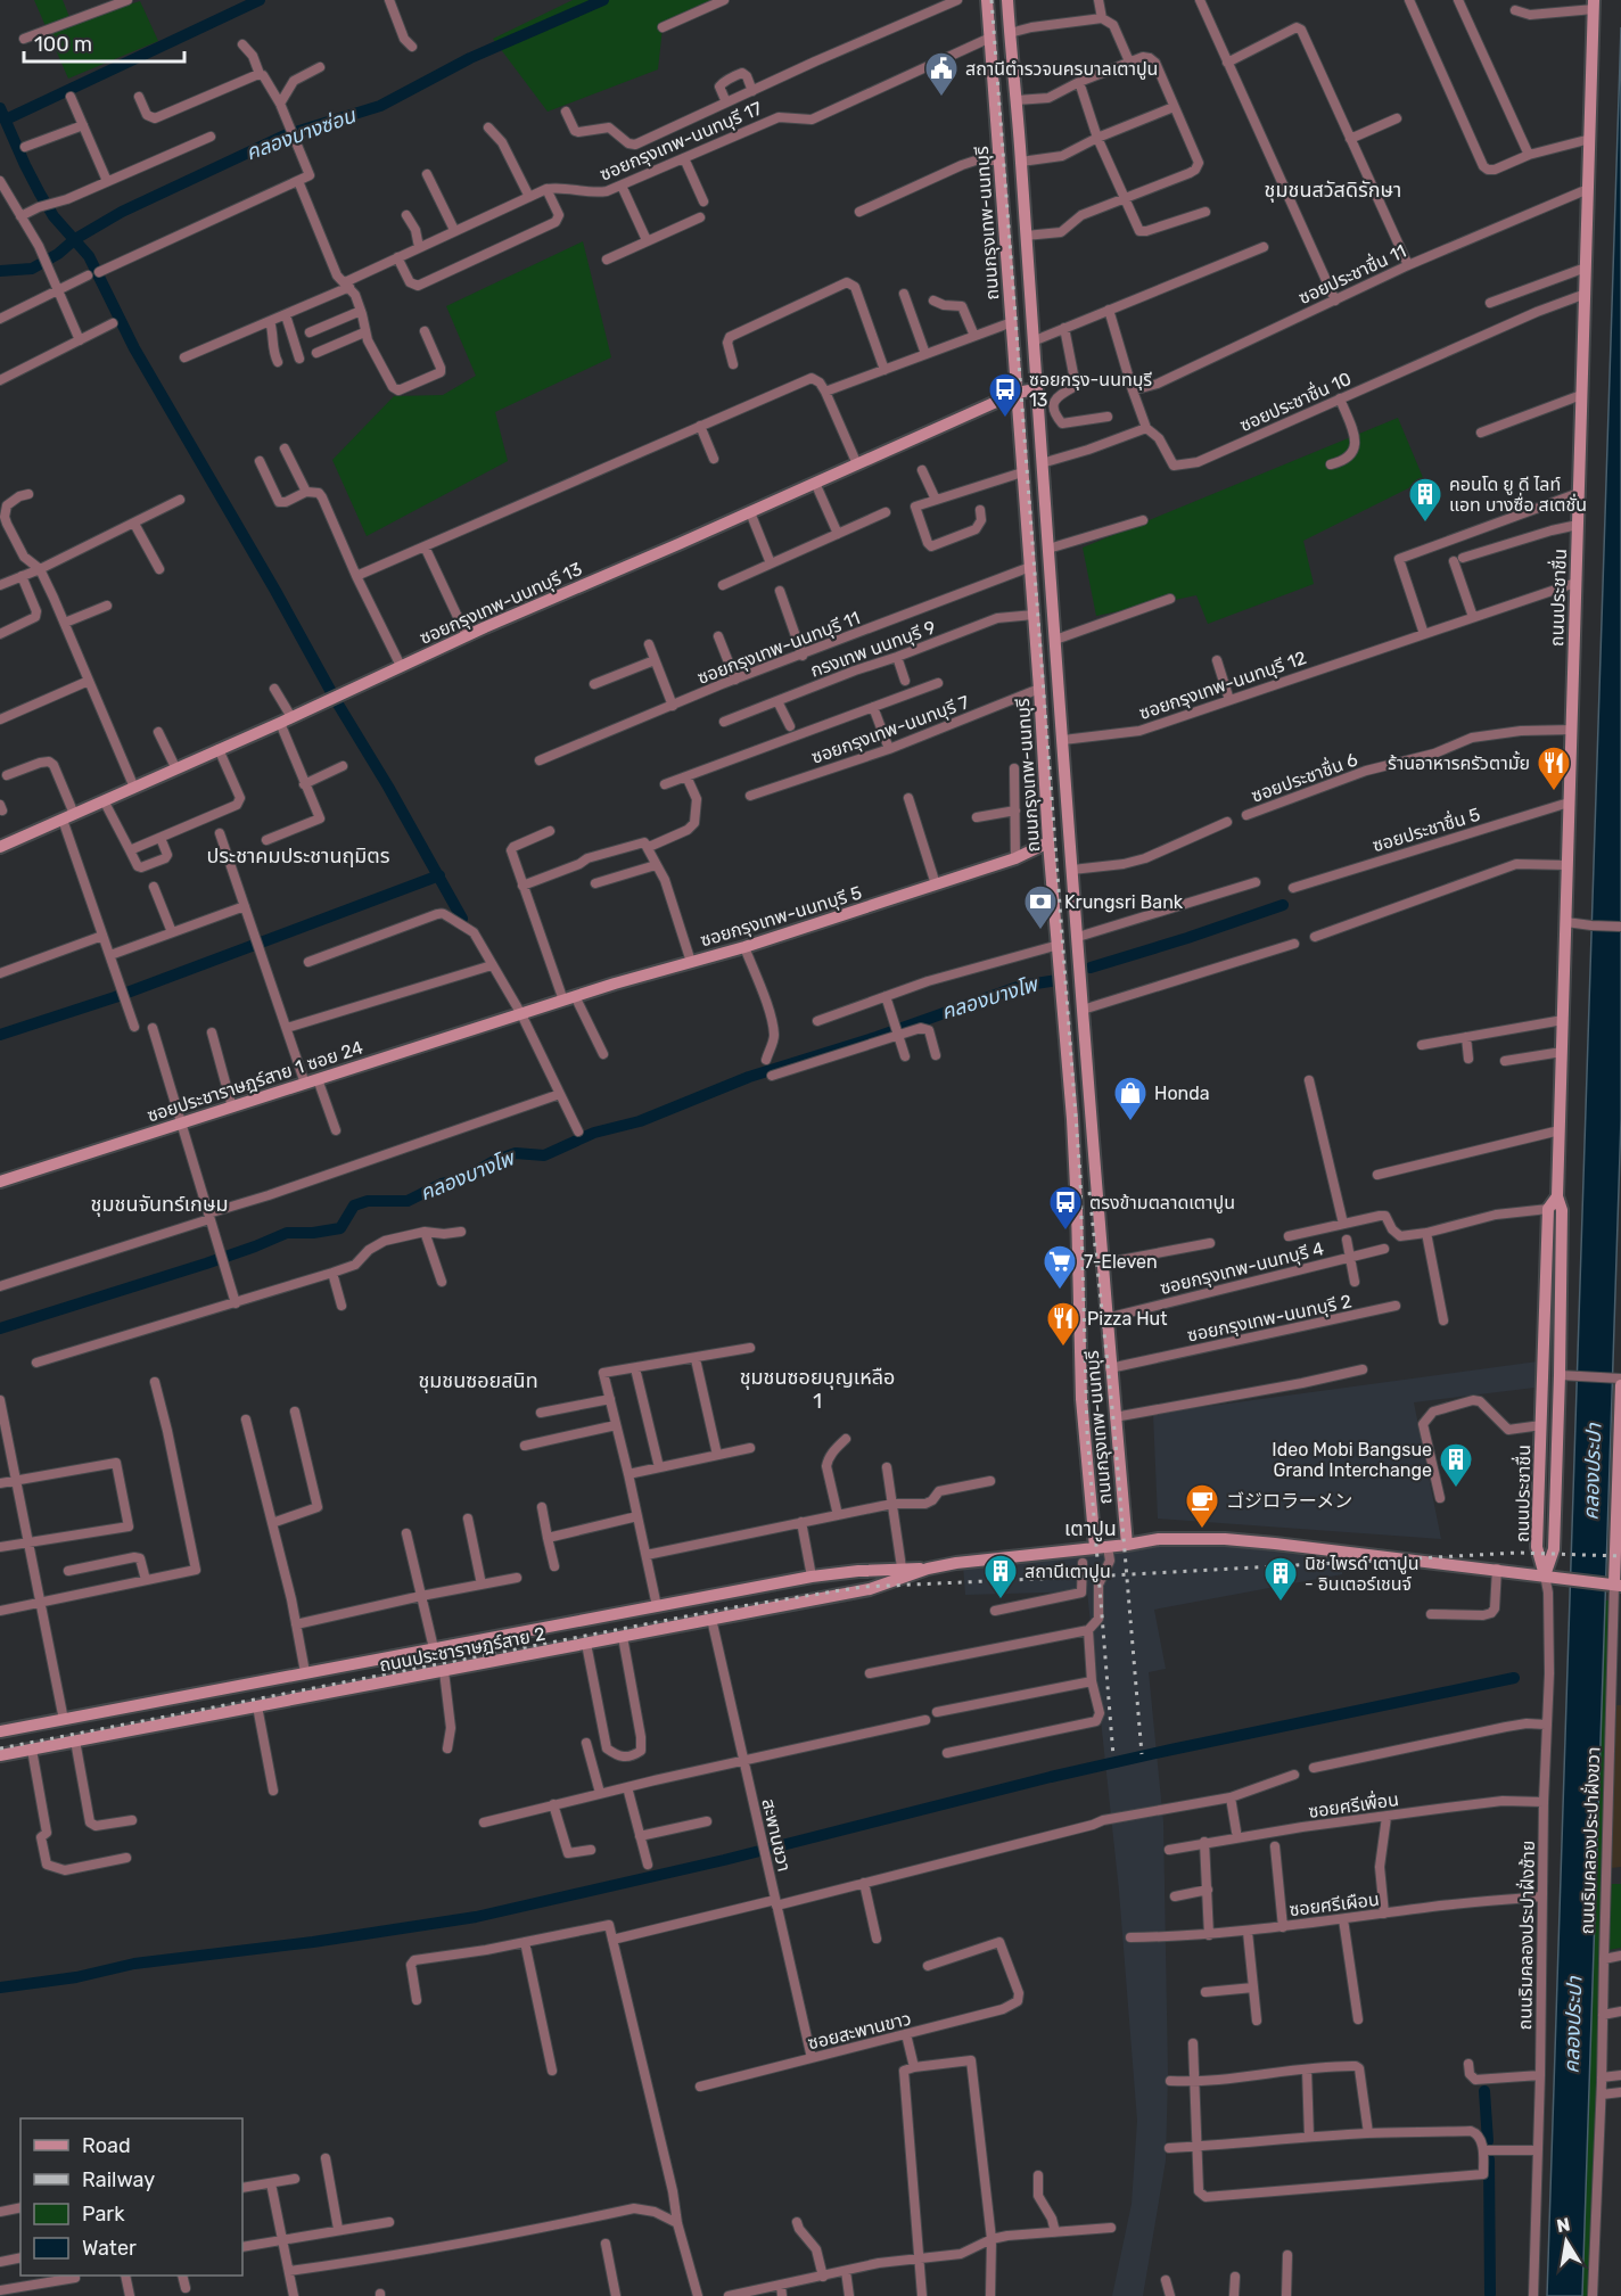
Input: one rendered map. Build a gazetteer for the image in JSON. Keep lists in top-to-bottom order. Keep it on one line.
{"streets":{"main road":["ถนนกรุงเทพ-นนทบุรี","ถนนประชาชื่น","ซอยกรุงเทพ-นนทบุรี 13","ซอยกรุงเทพ-นนทบุรี 5","ซอยประชาราษฎร์สาย 1 ซอย 24","ถนนประชาราษฎร์สาย 2","ถนนริมคลองประปาฝั่งขวา"],"street":["ซอยกรุงเทพ-นนทบุรี 17","ซอยประชาชื่น 11","ซอยประชาชื่น 10","ซอยกรุงเทพ-นนทบุรี 11","กรงเทพ นนทบุรี 9","ซอยกรุงเทพ-นนทบุรี 12","ซอยกรุงเทพ-นนทบุรี 7","ซอยประชาชื่น 6","ซอยประชาชื่น 5","ซอยกรุงเทพ-นนทบุรี 4","ซอยกรุงเทพ-นนทบุรี 2","ซอยศรีเพื่อน","สะพานชวา","ซอยศรีเผือน","ถนนริมคลองประปาฝั่งซ้าย","ซอยสะพานขาว"]},"crossings":[["ซอยกรุงเทพ-นนทบุรี 17","ถนนกรุงเทพ-นนทบุรี"],["ถนนกรุงเทพ-นนทบุรี","ซอยกรุงเทพ-นนทบุรี 13"],["ถนนกรุงเทพ-นนทบุรี","ซอยกรุงเทพ-นนทบุรี 11"],["ถนนกรุงเทพ-นนทบุรี","กรงเทพ นนทบุรี 9"],["ถนนกรุงเทพ-นนทบุรี","ซอยกรุงเทพ-นนทบุรี 12"],["ถนนกรุงเทพ-นนทบุรี","ซอยกรุงเทพ-นนทบุรี 7"],["ถนนกรุงเทพ-นนทบุรี","ซอยกรุงเทพ-นนทบุรี 5"],["ถนนกรุงเทพ-นนทบุรี","ซอยกรุงเทพ-นนทบุรี 4"],["ถนนกรุงเทพ-นนทบุรี","ซอยกรุงเทพ-นนทบุรี 2"],["ถนนกรุงเทพ-นนทบุรี","ถนนประชาราษฎร์สาย 2"],["ซอยประชาชื่น 11","ซอยประชาชื่น 10"],["ซอยประชาชื่น 11","ถนนประชาชื่น"],["ซอยประชาชื่น 10","ถนนประชาชื่น"],["ถนนประชาชื่น","ซอยกรุงเทพ-นนทบุรี 12"],["ถนนประชาชื่น","ซอยประชาชื่น 6"],["ถนนประชาชื่น","ซอยประชาชื่น 5"],["ถนนประชาชื่น","ถนนประชาราษฎร์สาย 2"],["ถนนประชาชื่น","ถนนริมคลองประปาฝั่งซ้าย"],["ซอยกรุงเทพ-นนทบุรี 5","ซอยประชาราษฎร์สาย 1 ซอย 24"],["ถนนประชาราษฎร์สาย 2","สะพานชวา"],["ถนนประชาราษฎร์สาย 2","ถนนริมคลองประปาฝั่งขวา"],["ถนนประชาราษฎร์สาย 2","ถนนริมคลองประปาฝั่งซ้าย"],["ซอยศรีเพื่อน","ถนนริมคลองประปาฝั่งซ้าย"],["สะพานชวา","ซอยสะพานขาว"],["ซอยศรีเผือน","ถนนริมคลองประปาฝั่งซ้าย"]],"districts":["ชุมชนสวัสดิรักษา","ประชาคมประชานฤมิตร","ชุมชนจันทร์เกษม","ชุมชนซอยบุญเหลือ 1","ชุมชนซอยสนิท","เตาปูน"],"water":["คลองบางซ่อน","คลองบางโพ","คลองประปา"],"places":{"public building":["สถานีตำรวจนครบาลเตาปูน"],"bus stop":["ซอยกรุง-นนทบุรี 13","ตรงข้ามตลาดเตาปูน"],"building":["คอนโด ยู ดี ไลท์ แอท บางซื่อ สเตชั่น","Ideo Mobi Bangsue Grand Interchange","สถานีเตาปูน","นิช ไพรด์ เตาปูน - อินเตอร์เชนจ์"],"restaurant":["ร้านอาหารครัวตามั้ย","Pizza Hut"],"bank":["Krungsri Bank"],"shop":["Honda"],"supermarket":["7-Eleven"],"cafe":["ゴジロラーメン"]},"legend":["Road","Railway","Park","Water"],"scale_bar":"100 m","north":"top"}
